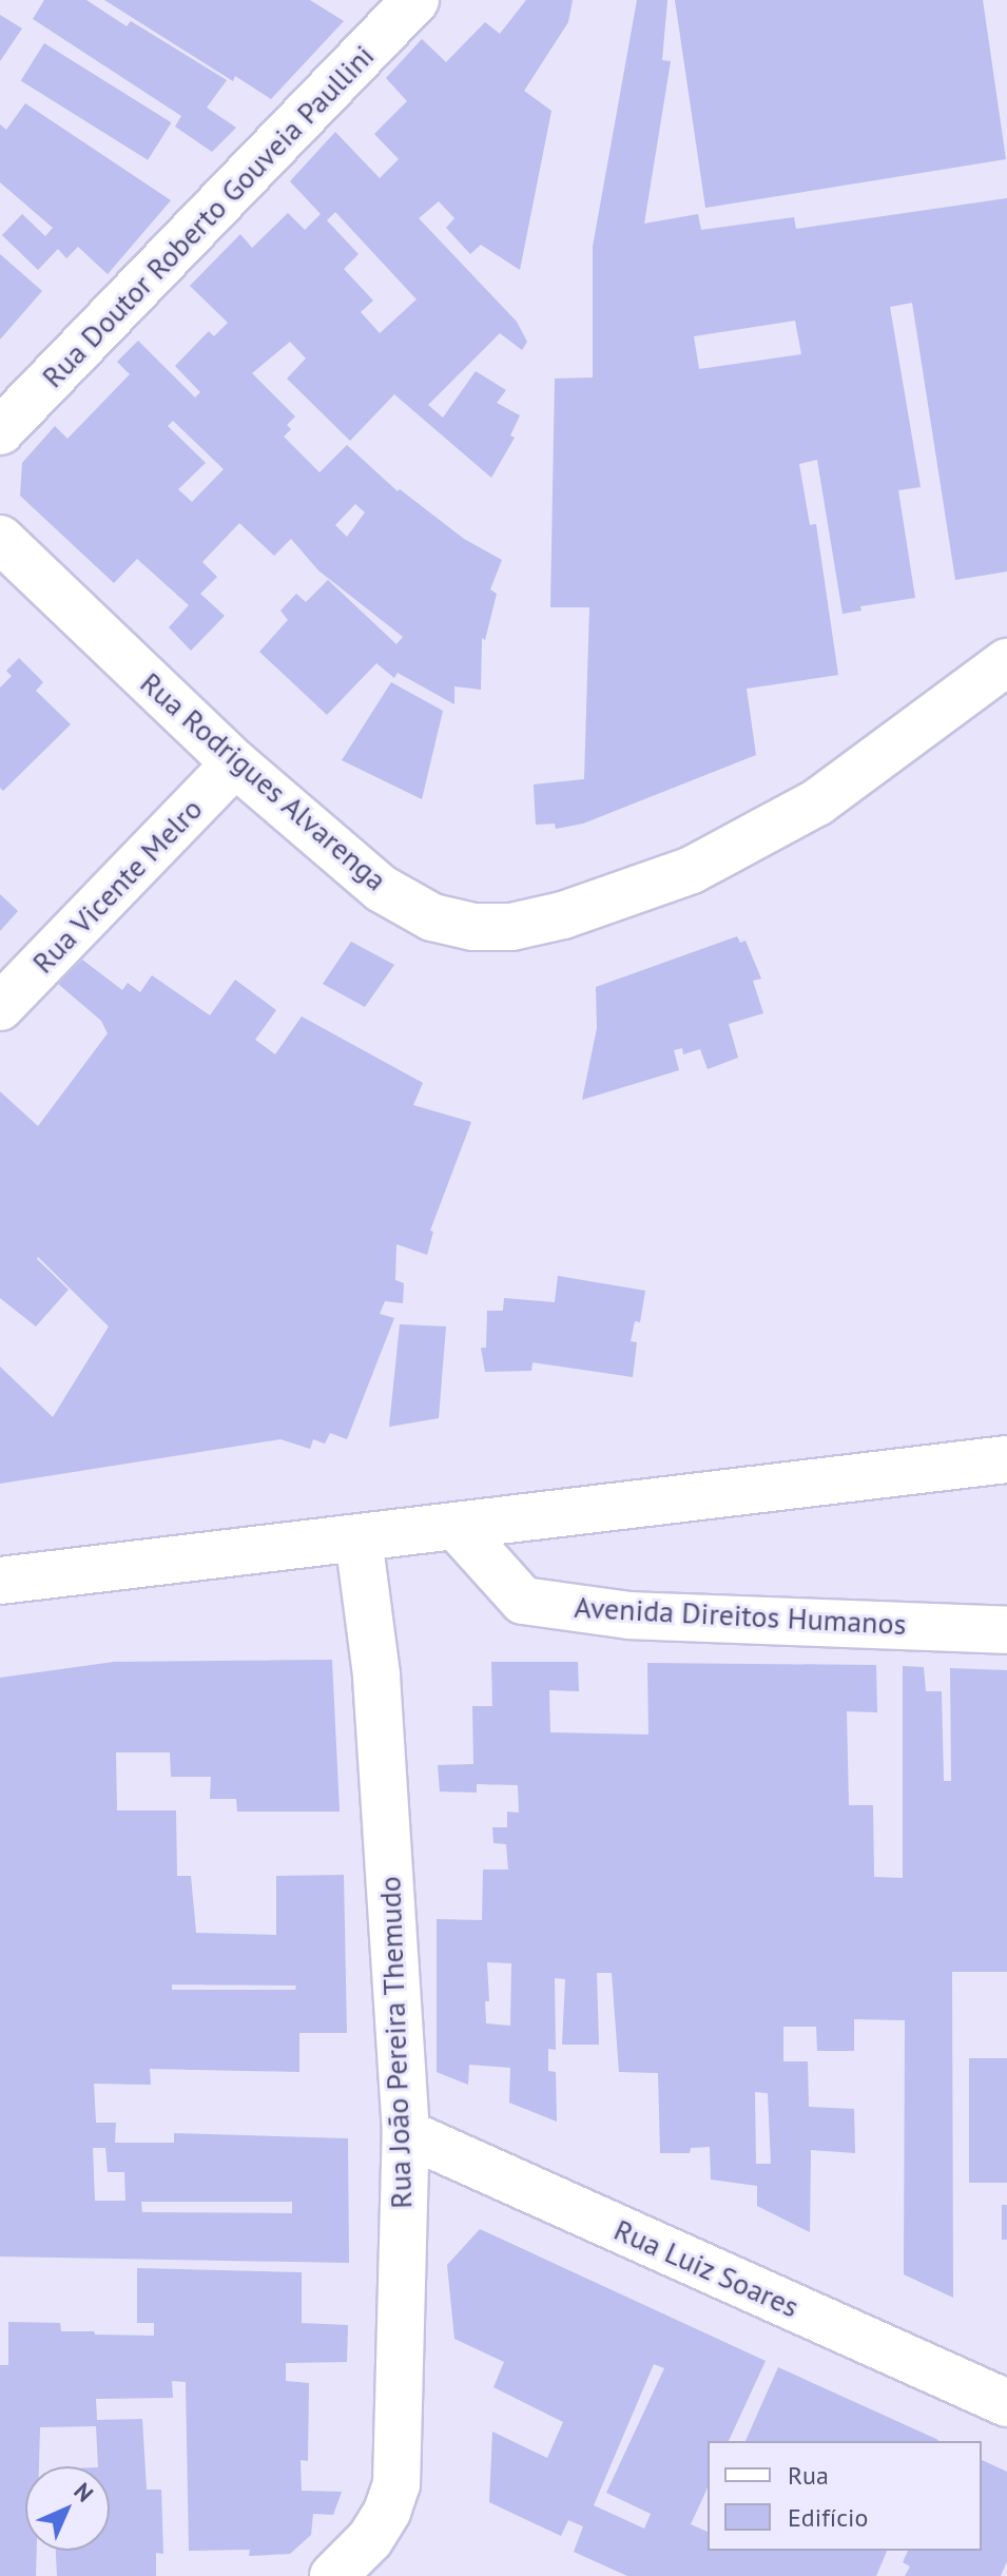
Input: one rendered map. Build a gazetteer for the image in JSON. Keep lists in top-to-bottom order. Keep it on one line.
{"streets":{"street":["Rua Doutor Roberto Gouveia Paullini","Rua Rodrigues Alvarenga","Rua Vicente Melro","Avenida Direitos Humanos","Rua João Pereira Themudo","Rua Luiz Soares"]},"crossings":[["Rua Rodrigues Alvarenga","Rua Vicente Melro"],["Rua João Pereira Themudo","Rua Luiz Soares"]],"legend":["Rua","Edifício"],"north":"top right"}
